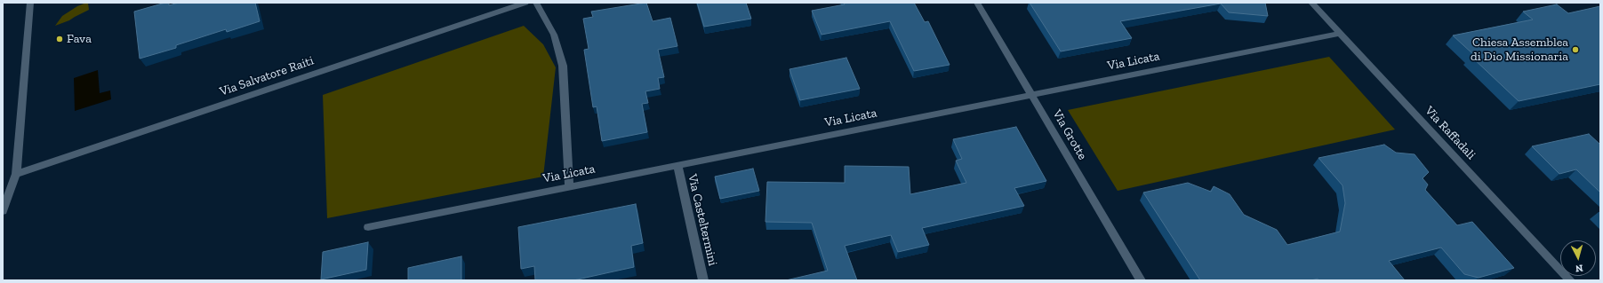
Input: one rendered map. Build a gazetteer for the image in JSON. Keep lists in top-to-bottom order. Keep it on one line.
{"streets":{"street":["Via Licata","Via Salvatore Raiti","Via Raffadali","Via Grotte","Via Casteltermini"]},"crossings":[["Via Licata","Via Raffadali"],["Via Licata","Via Grotte"],["Via Licata","Via Casteltermini"]],"places":["Fava","Chiesa Assemblea di Dio Missionaria"],"north":"bottom"}
